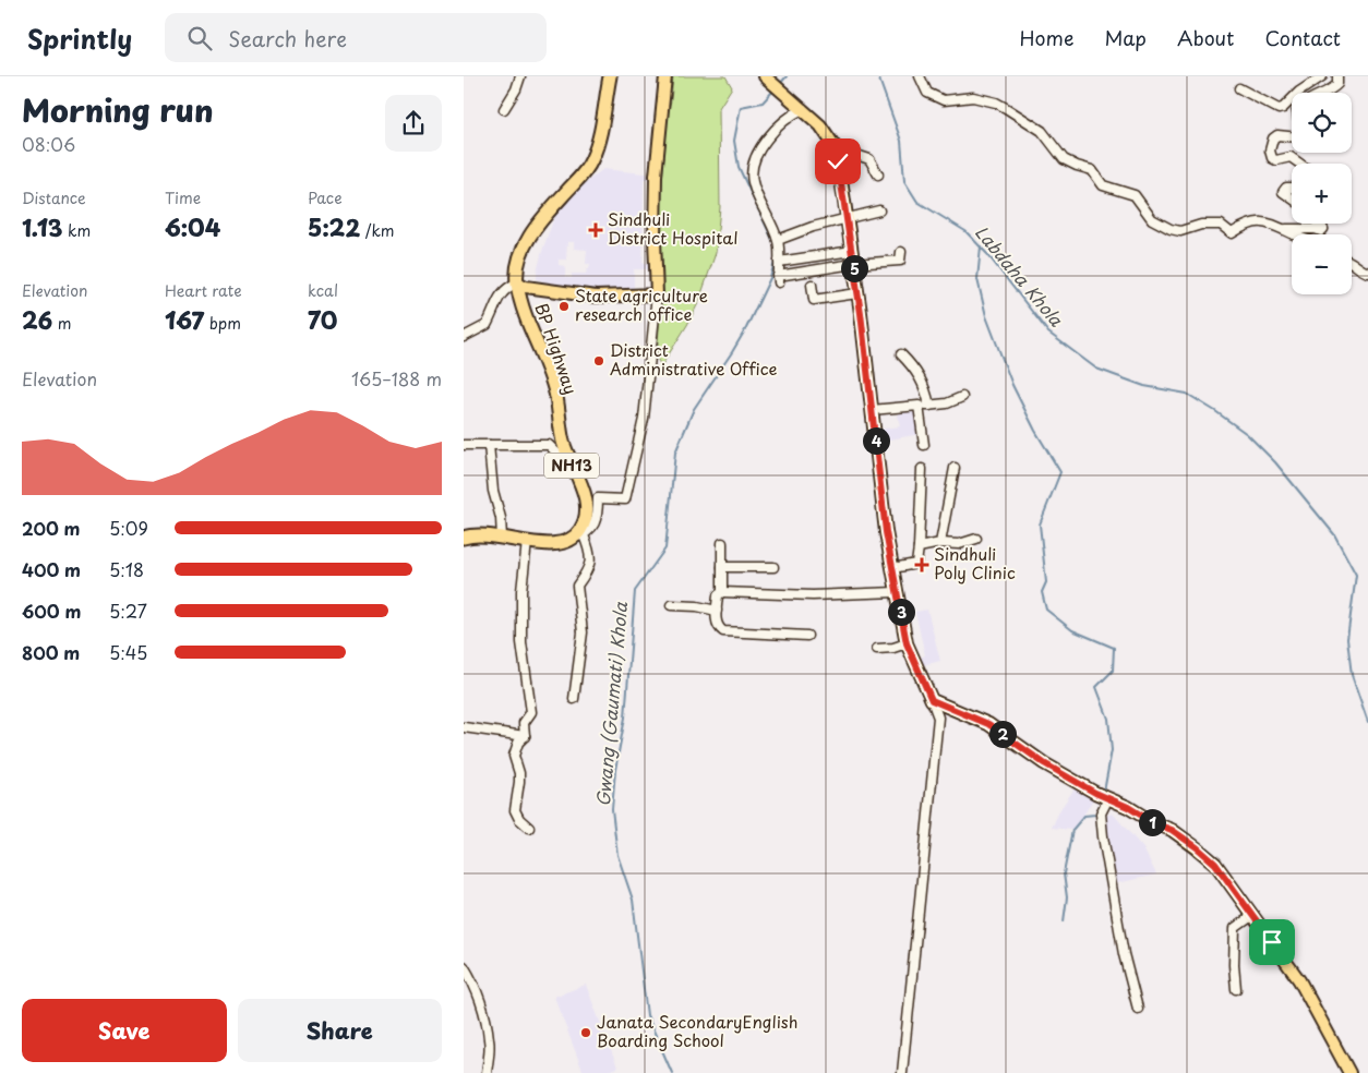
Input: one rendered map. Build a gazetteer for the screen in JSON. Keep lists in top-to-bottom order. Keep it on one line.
{"streets":{"highway":["BP Highway","NH13"]},"water":["Labdaha Khola","Gwang (Gaumati) Khola"],"places":{"health":["Sindhuli District Hospital","Sindhuli Poly Clinic"],"other":["State agriculture research office","District Administrative Office","Janata SecondaryEnglish Boarding School"]},"page":{"header":"Sprintly","search":"Search here","nav":["Home","Map","About","Contact"],"heading":["Morning run","08:06"],"map_buttons":["+","−"],"stats":[["Distance","1.13 km"],["Time","6:04"],["Pace","5:22 /km"],["Elevation","26 m"],["Heart rate","167 bpm"],["kcal","70"]],"pins":["5","4","3","2","1"],"chart":["Elevation","165–188 m"],"list":[{"name":"200 m","note":"5:09"},{"name":"400 m","note":"5:18"},{"name":"600 m","note":"5:27"},{"name":"800 m","note":"5:45"}],"buttons":["Save","Share"]}}
